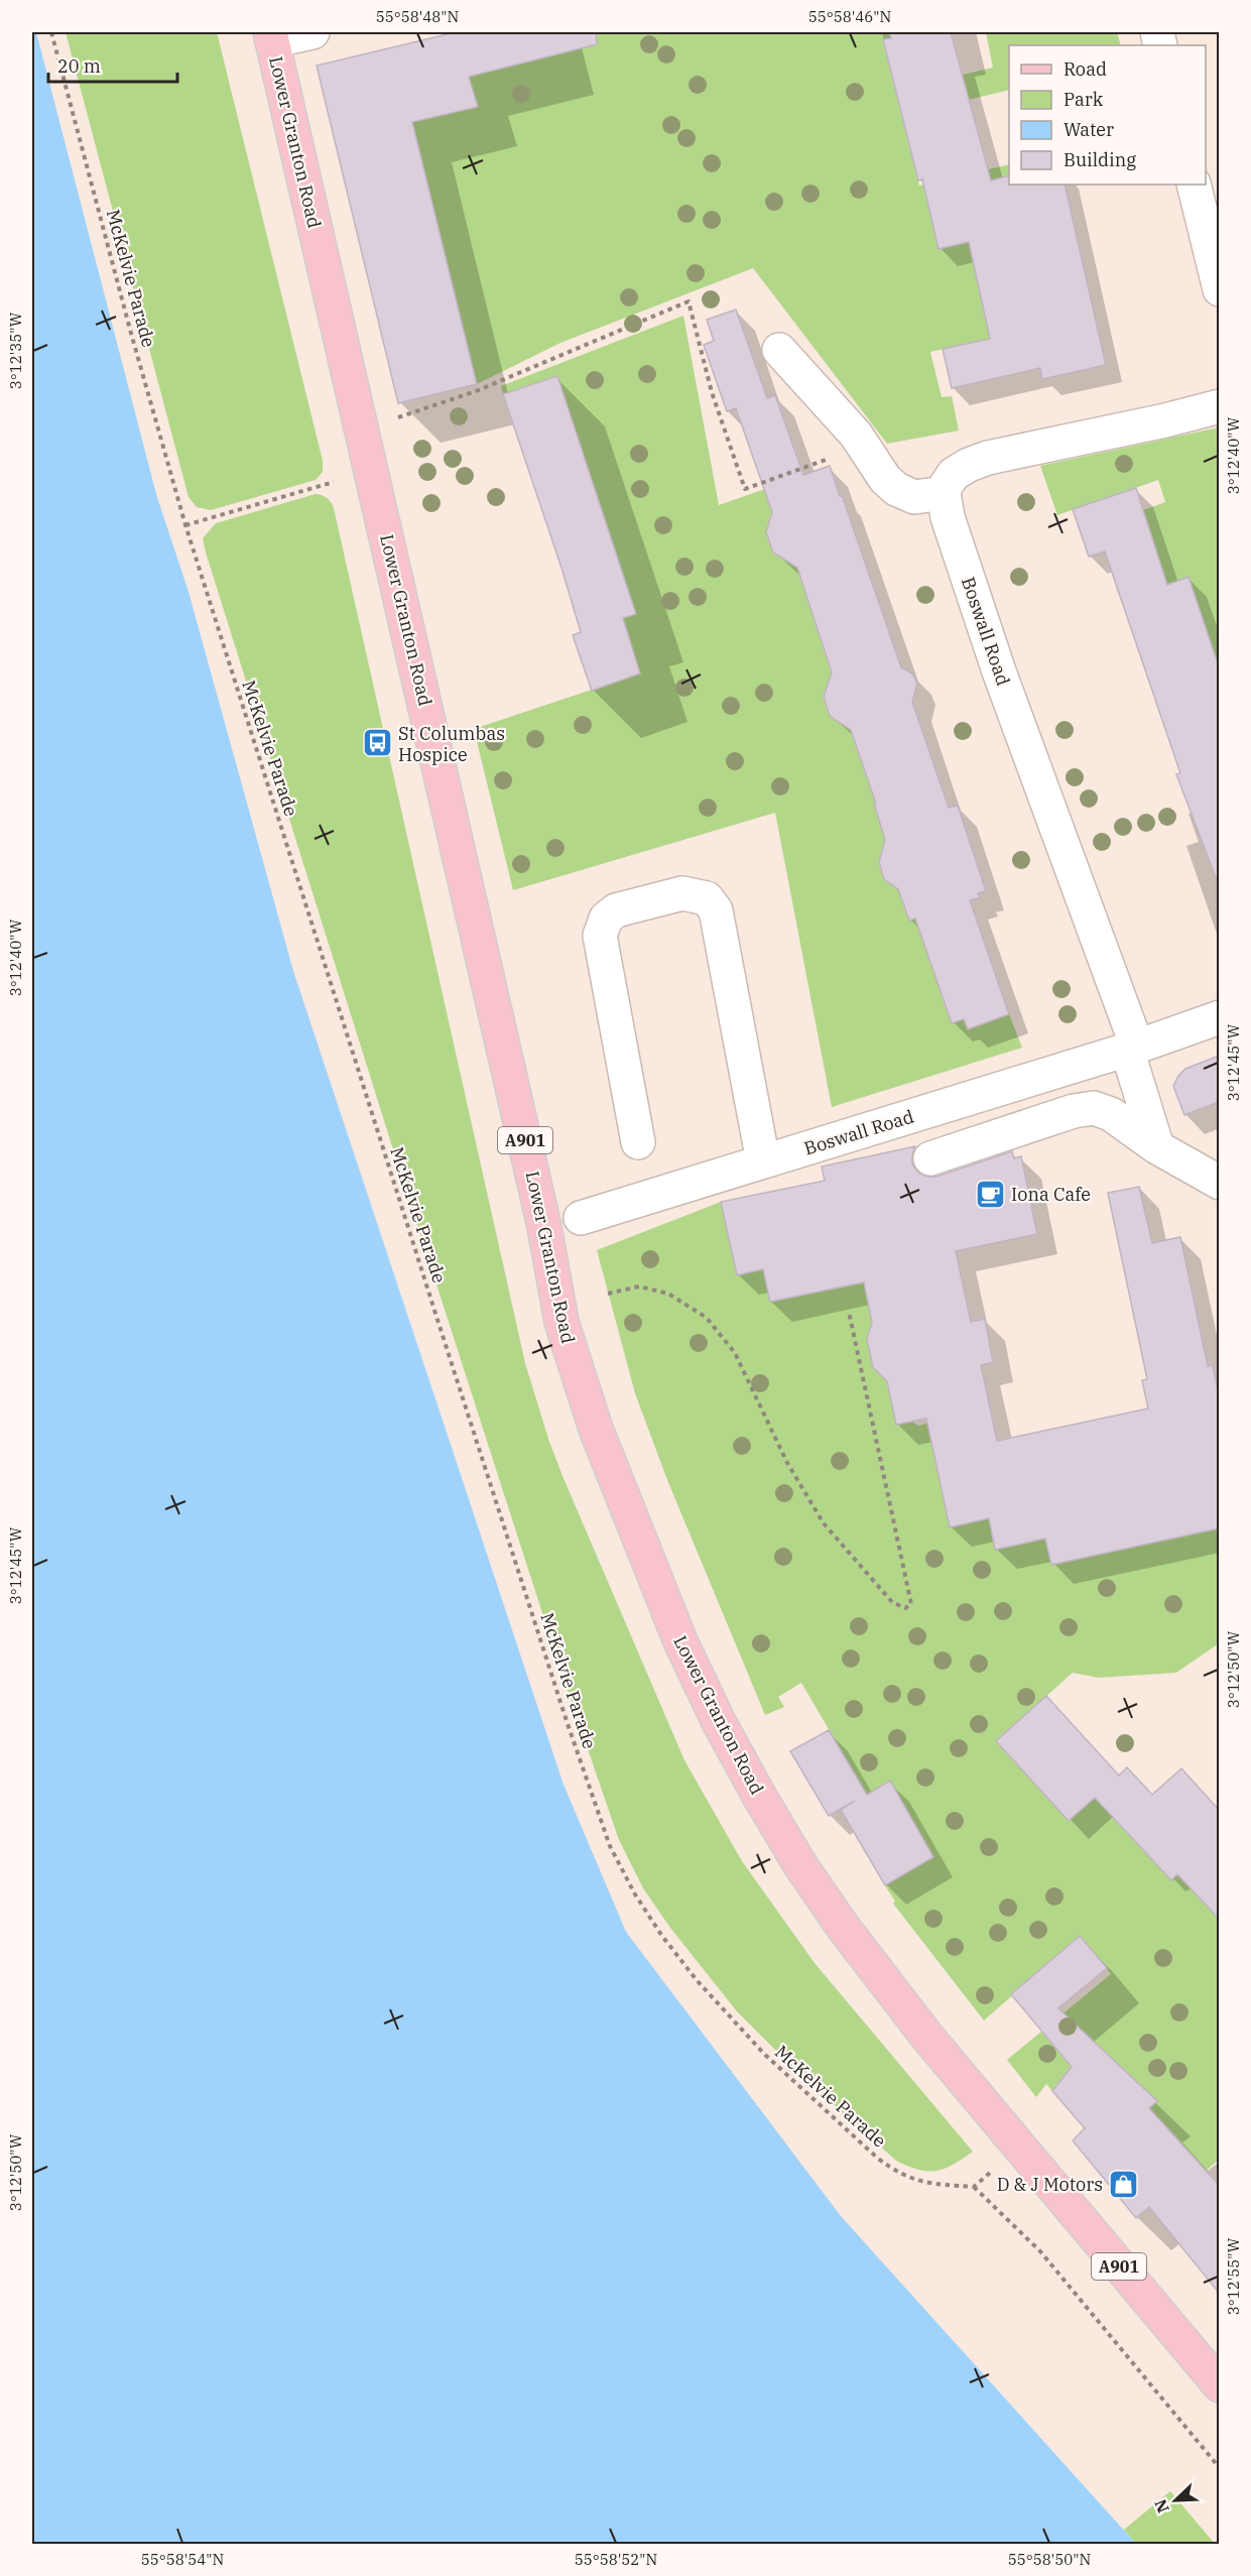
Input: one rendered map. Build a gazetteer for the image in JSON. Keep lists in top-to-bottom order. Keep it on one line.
{"streets":{"main road":["Lower Granton Road","A901"],"street":["Boswall Road"],"path":["McKelvie Parade"]},"places":{"bus stop":["St Columbas Hospice"],"cafe":["Iona Cafe"],"shop":["D & J Motors"]},"legend":["Road","Park","Water","Building"],"scale_bar":"20 m","north":"bottom left","coordinates":["55°58'48\"N","55°58'46\"N","3°12'35\"W","3°12'40\"W","3°12'45\"W","3°12'50\"W","3°12'55\"W","55°58'54\"N","55°58'52\"N","55°58'50\"N"]}
